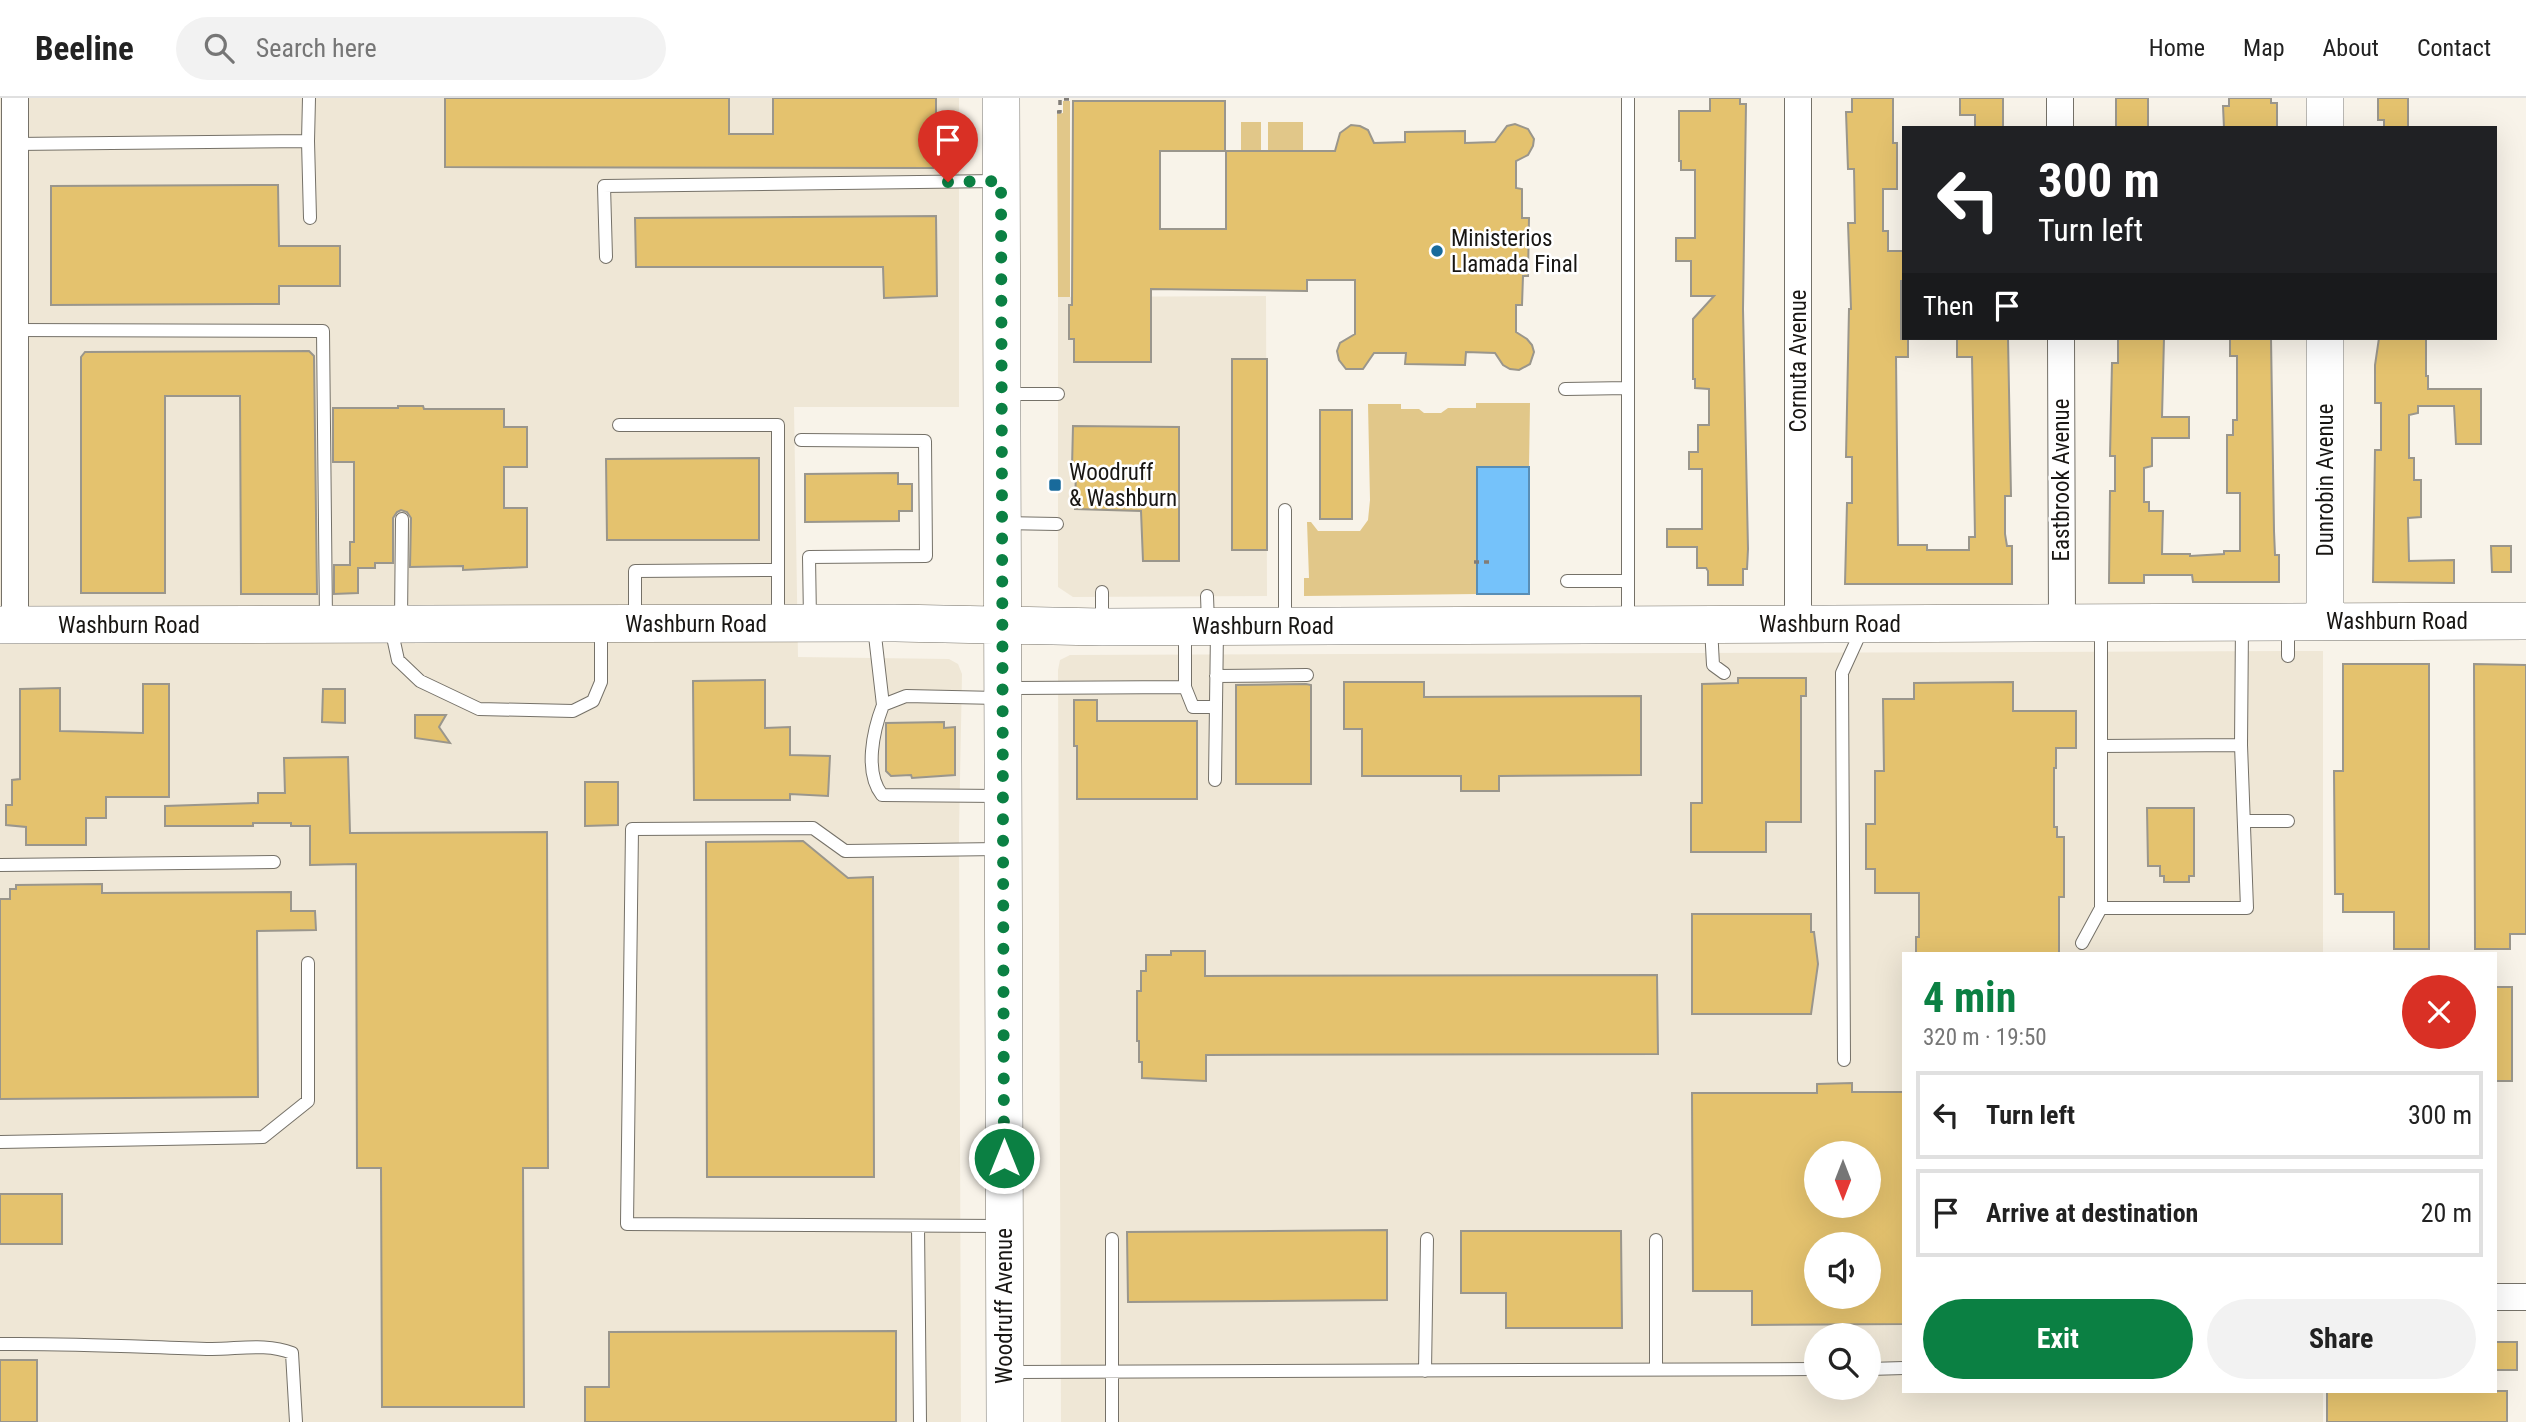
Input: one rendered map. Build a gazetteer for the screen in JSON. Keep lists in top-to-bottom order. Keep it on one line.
{"streets":{"street":["Cornuta Avenue","Eastbrook Avenue","Dunrobin Avenue","Washburn Road","Woodruff Avenue"]},"crossings":[["Cornuta Avenue","Washburn Road"],["Eastbrook Avenue","Washburn Road"],["Dunrobin Avenue","Washburn Road"],["Washburn Road","Woodruff Avenue"]],"places":{"other":["Ministerios Llamada Final"],"transit":["Woodruff & Washburn"]},"north":"bottom","page":{"header":"Beeline","search":"Search here","nav":["Home","Map","About","Contact"],"turn":["300 m","Turn left"],"then":"Then","heading":["4 min","320 m · 19:50"],"list":[{"name":"Turn left","value":"300 m"},{"name":"Arrive at destination","value":"20 m"}],"buttons":["Exit","Share"]}}
